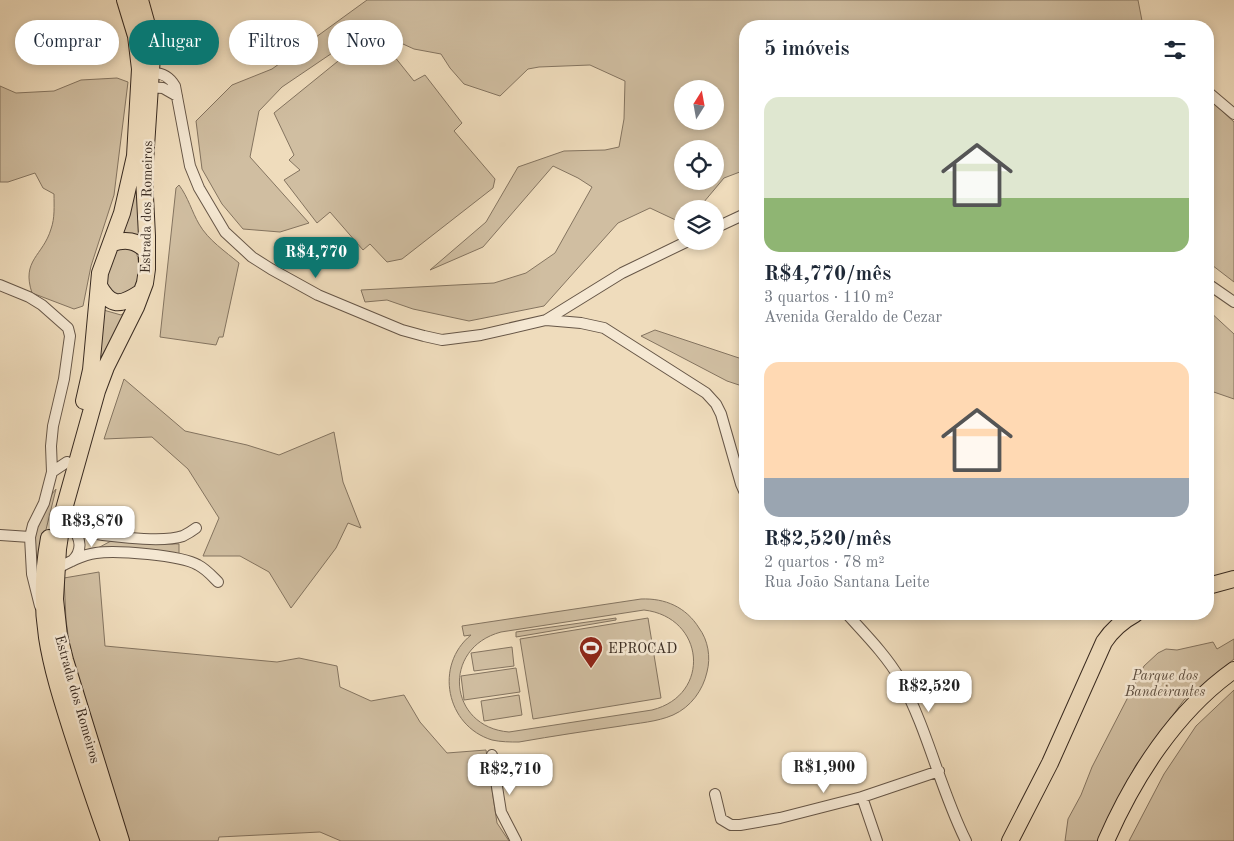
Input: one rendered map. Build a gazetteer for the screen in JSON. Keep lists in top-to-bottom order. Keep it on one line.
{"streets":{"main road":["Estrada dos Romeiros"]},"parks":["Parque dos Bandeirantes"],"places":{"sports":["EPROCAD"]},"north":"top","page":{"chip":["Comprar","Alugar","Filtros","Novo"],"heading":"5 imóveis","list":[{"name":"R$4,770/mês","note":"3 quartos · 110 m² · Avenida Geraldo de Cezar"},{"name":"R$2,520/mês","note":"2 quartos · 78 m² · Rua João Santana Leite"}],"price":["R$4,770","R$3,870","R$2,520","R$1,900","R$2,710"]}}
